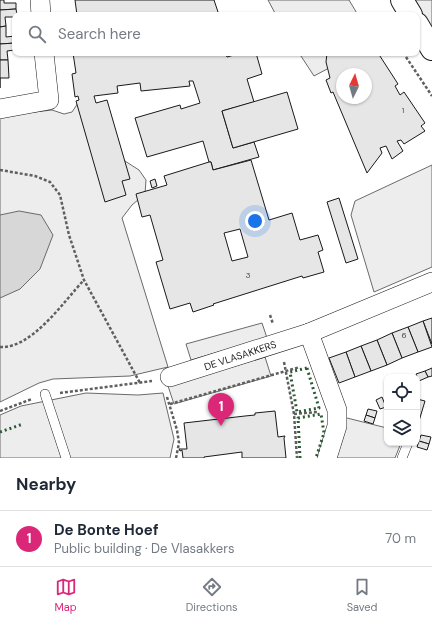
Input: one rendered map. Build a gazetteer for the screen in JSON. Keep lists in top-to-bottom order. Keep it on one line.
{"streets":{"street":["DE VLASAKKERS"]},"house_numbers":["1","3","6"],"north":"top","page":{"search":"Search here","pins":"1","heading":"Nearby","list":[{"mark":"1","name":"De Bonte Hoef","note":"Public building · De Vlasakkers","value":"70 m"}],"nav":["Map","Directions","Saved"]}}
